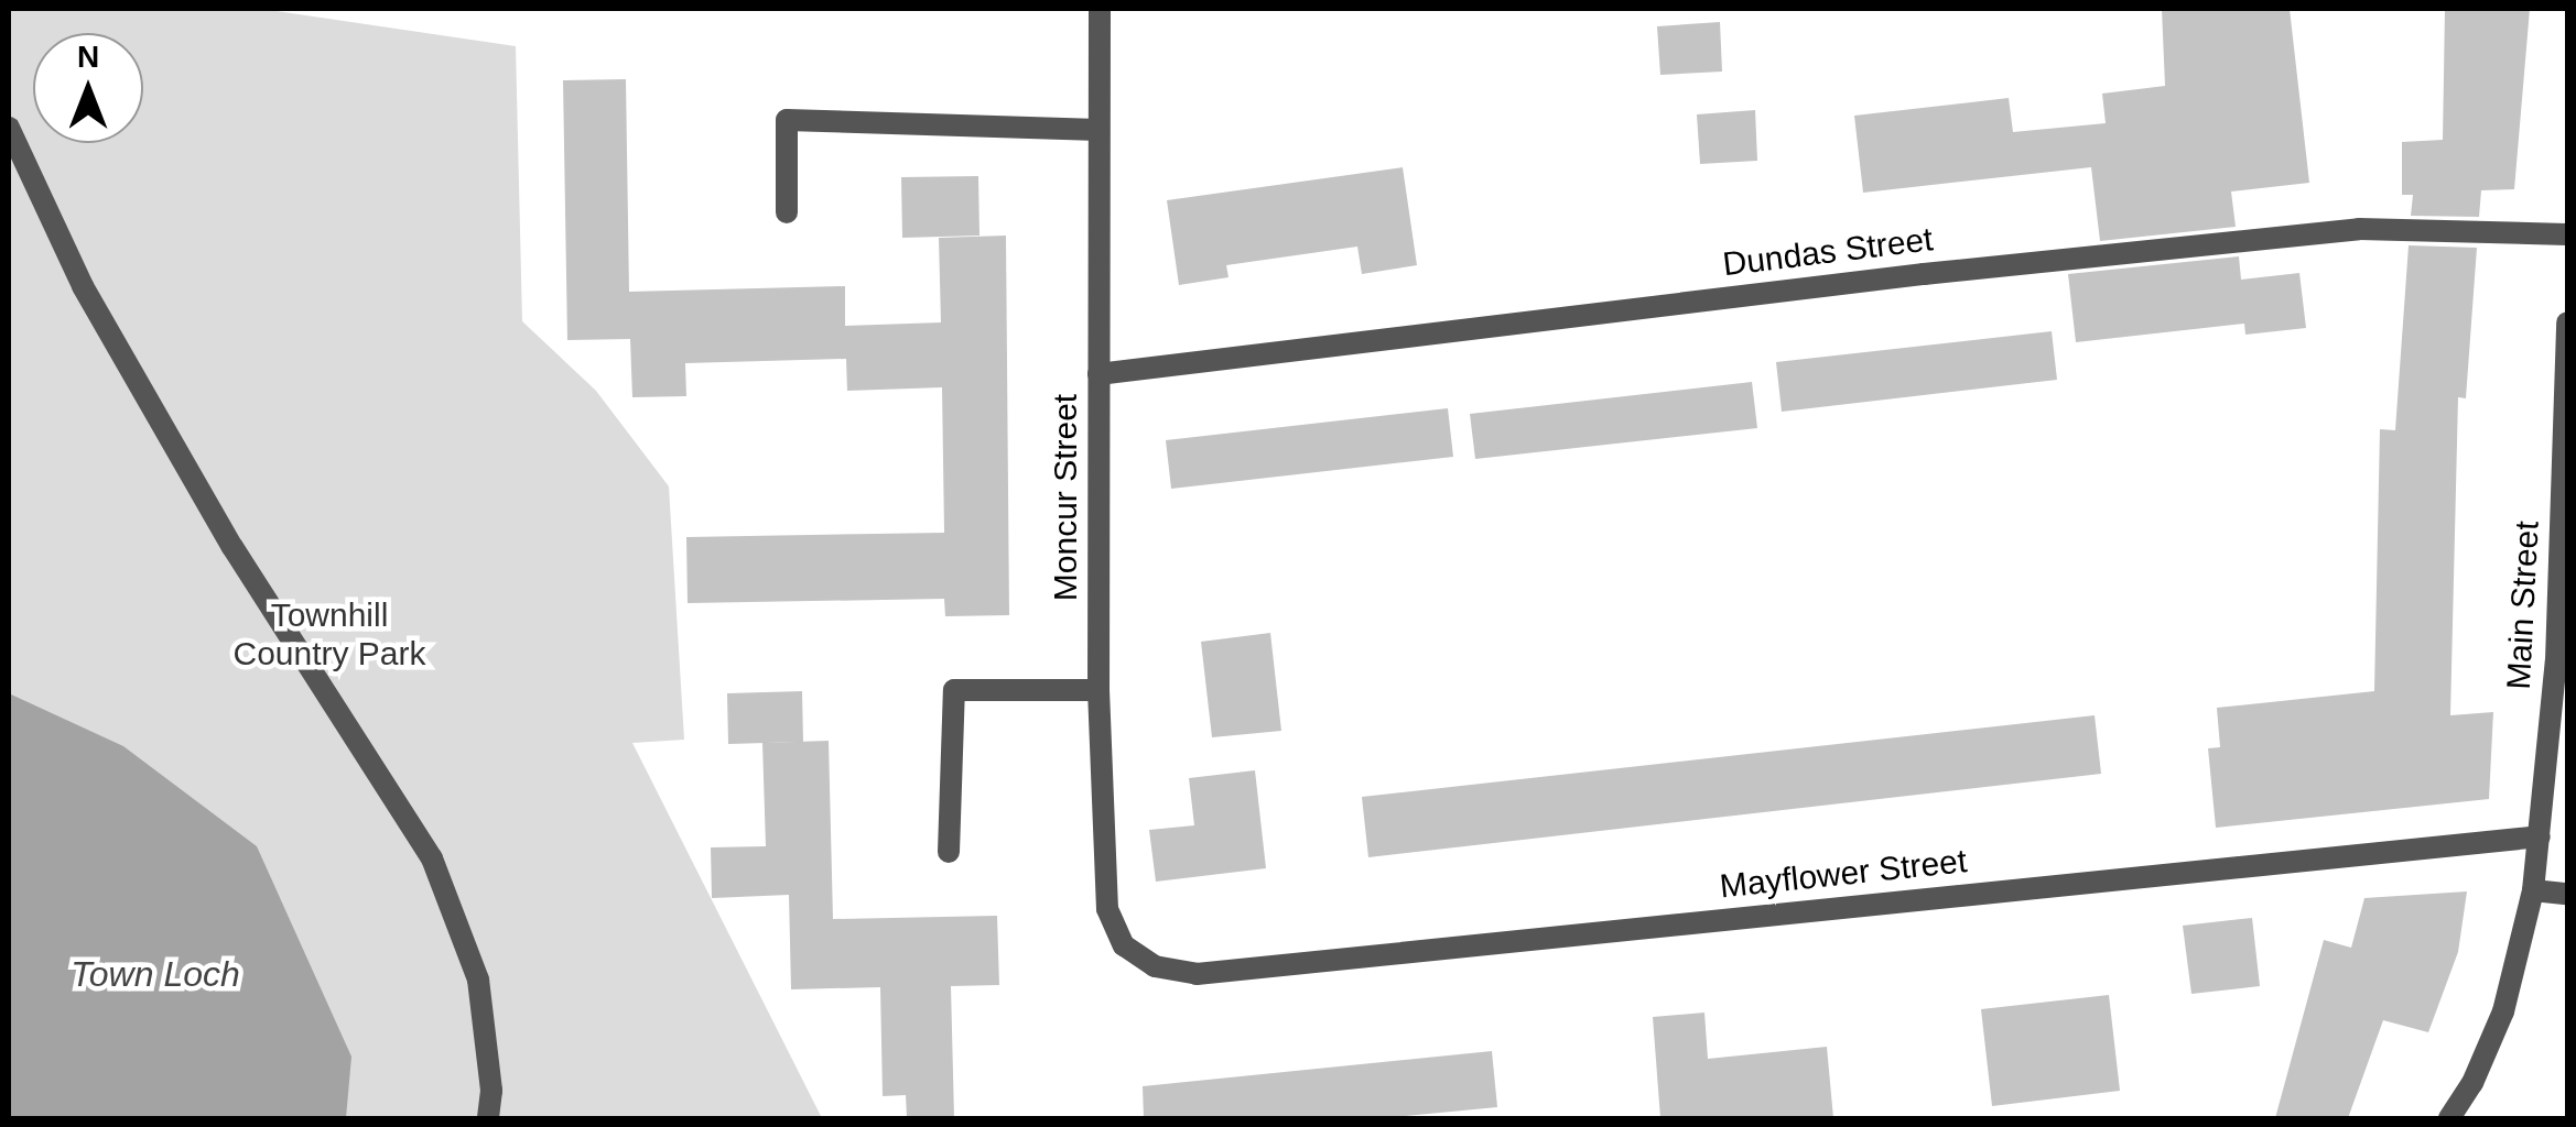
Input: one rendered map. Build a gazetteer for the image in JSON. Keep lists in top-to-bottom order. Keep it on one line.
{"streets":{"street":["Dundas Street","Moncur Street","Main Street","Mayflower Street"]},"crossings":[["Dundas Street","Moncur Street"],["Moncur Street","Mayflower Street"],["Main Street","Mayflower Street"]],"water":["Town Loch"],"parks":["Townhill Country Park"],"north":"top"}
